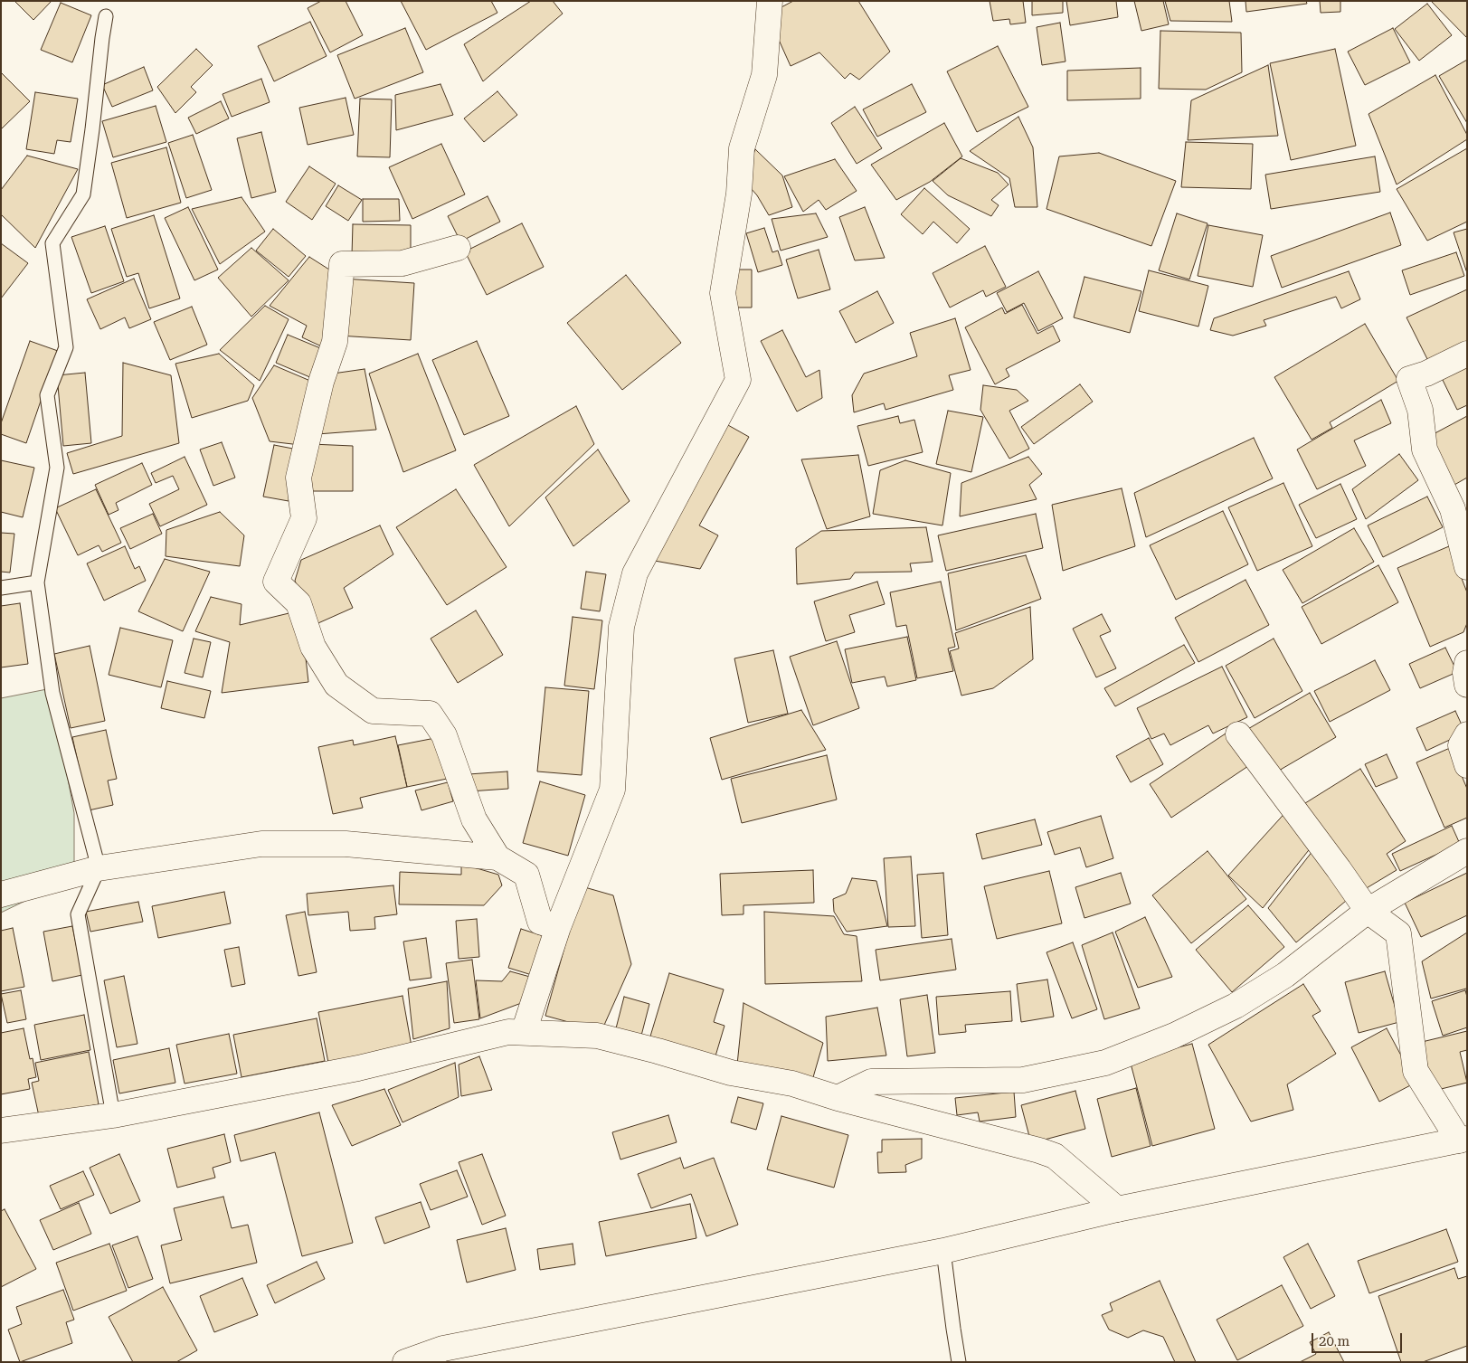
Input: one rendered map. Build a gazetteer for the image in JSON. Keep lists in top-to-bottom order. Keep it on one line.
{"scale_bar":"20 m"}
